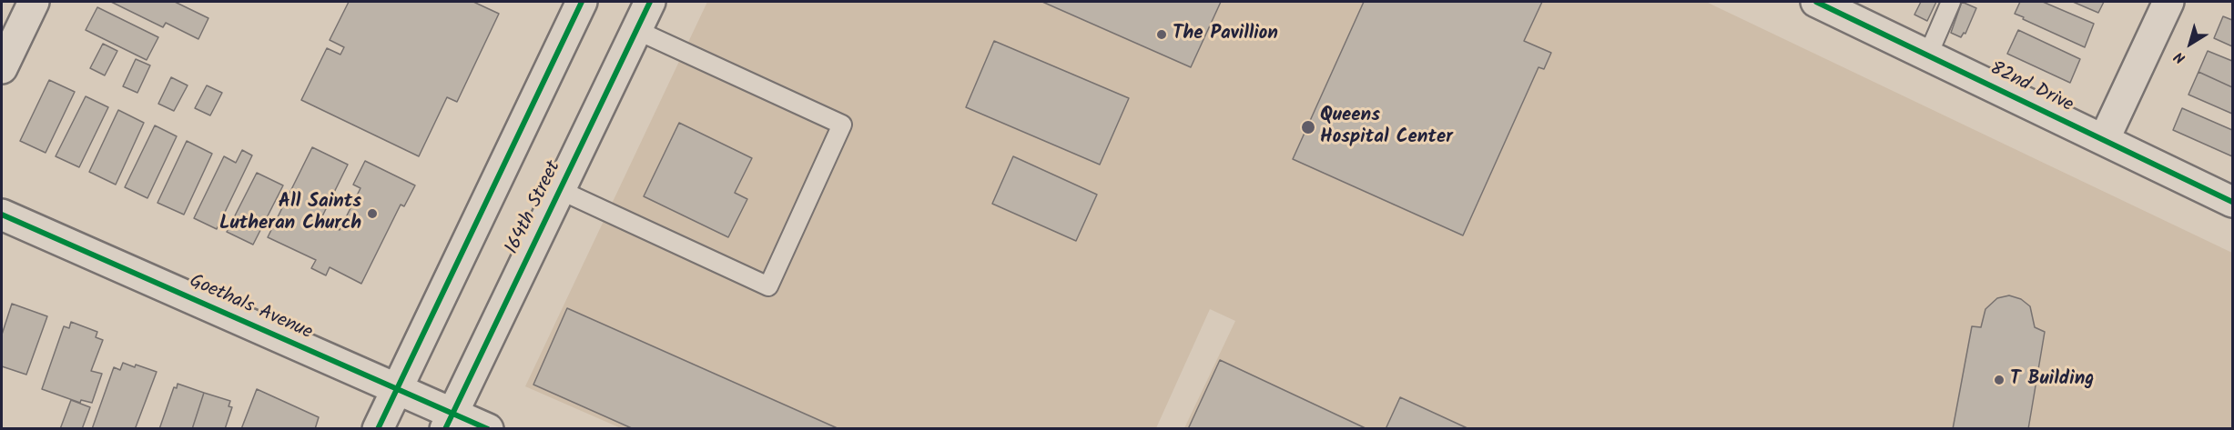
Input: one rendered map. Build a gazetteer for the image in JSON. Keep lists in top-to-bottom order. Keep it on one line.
{"streets":{"street":["82nd Drive","164th Street","Goethals Avenue"]},"crossings":[["164th Street","Goethals Avenue"]],"places":["The Pavillion","Queens Hospital Center","All Saints Lutheran Church","T Building"],"north":"bottom left"}
